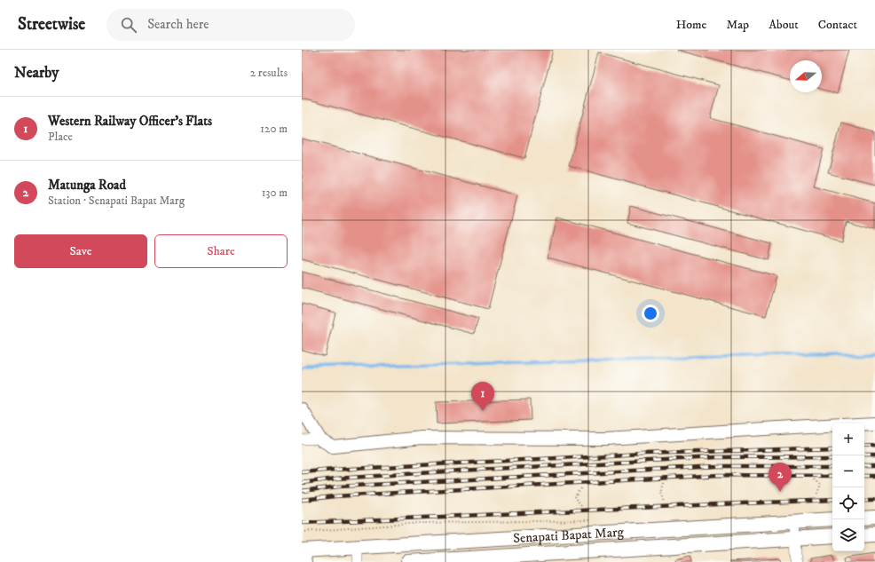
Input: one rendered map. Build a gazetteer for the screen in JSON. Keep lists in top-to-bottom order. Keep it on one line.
{"streets":{"main road":["Senapati Bapat Marg"]},"north":"left","page":{"header":"Streetwise","search":"Search here","nav":["Home","Map","About","Contact"],"heading":["Nearby","2 results"],"list":[{"mark":"1","name":"Western Railway Officer's Flats","note":"Place","value":"120 m"},{"mark":"2","name":"Matunga Road","note":"Station · Senapati Bapat Marg","value":"130 m"}],"buttons":["Save","Share"],"pins":["1","2"],"map_buttons":["+","−"]}}
